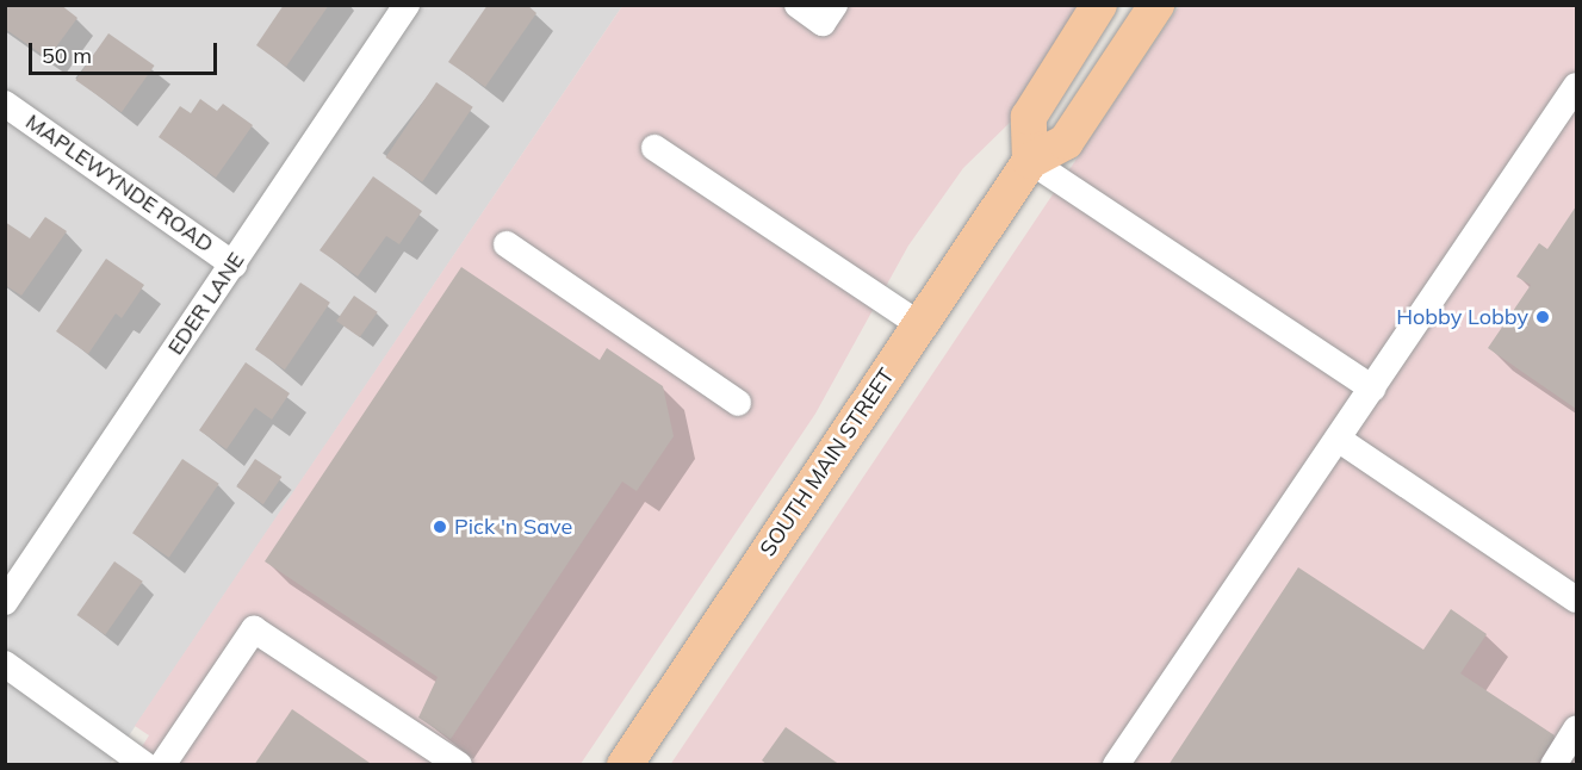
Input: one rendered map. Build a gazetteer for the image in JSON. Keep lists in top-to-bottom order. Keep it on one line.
{"streets":{"main road":["SOUTH MAIN STREET"],"street":["MAPLEWYNDE ROAD","EDER LANE"]},"crossings":[["MAPLEWYNDE ROAD","EDER LANE"]],"places":["Hobby Lobby","Pick 'n Save"],"scale_bar":"50 m"}
